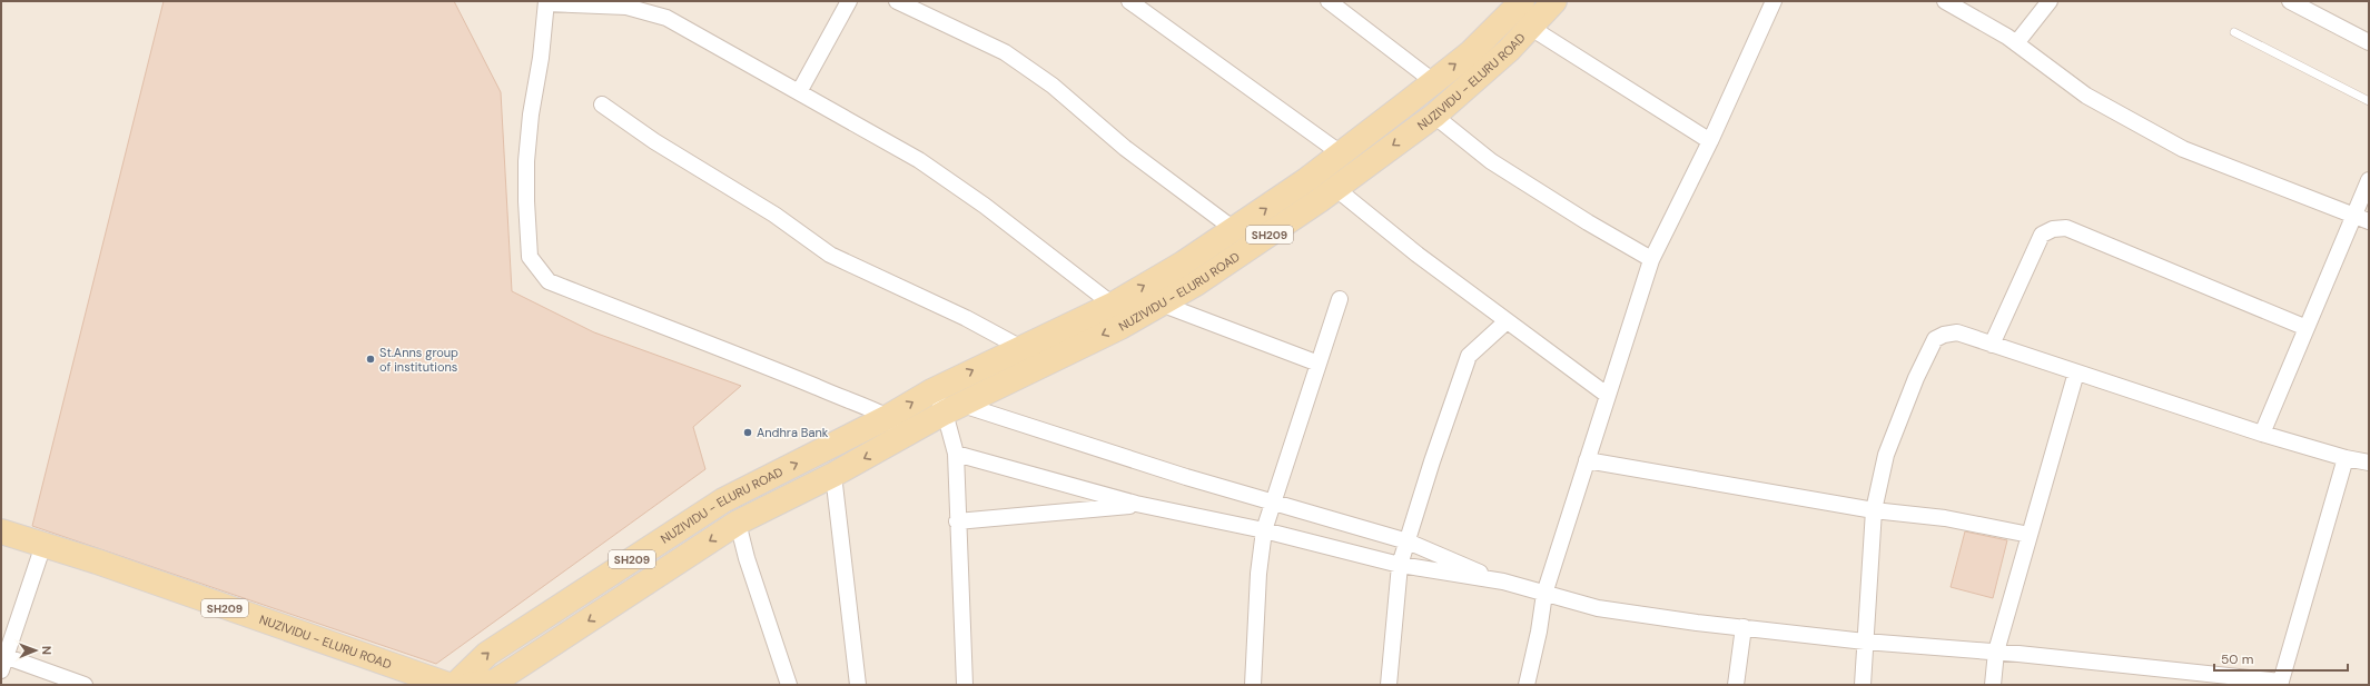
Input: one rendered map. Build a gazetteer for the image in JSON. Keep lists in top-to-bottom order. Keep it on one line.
{"streets":{"main road":["NUZIVIDU - ELURU ROAD","SH209"]},"places":["St.Anns group of institutions","Andhra Bank"],"scale_bar":"50 m","north":"right"}
